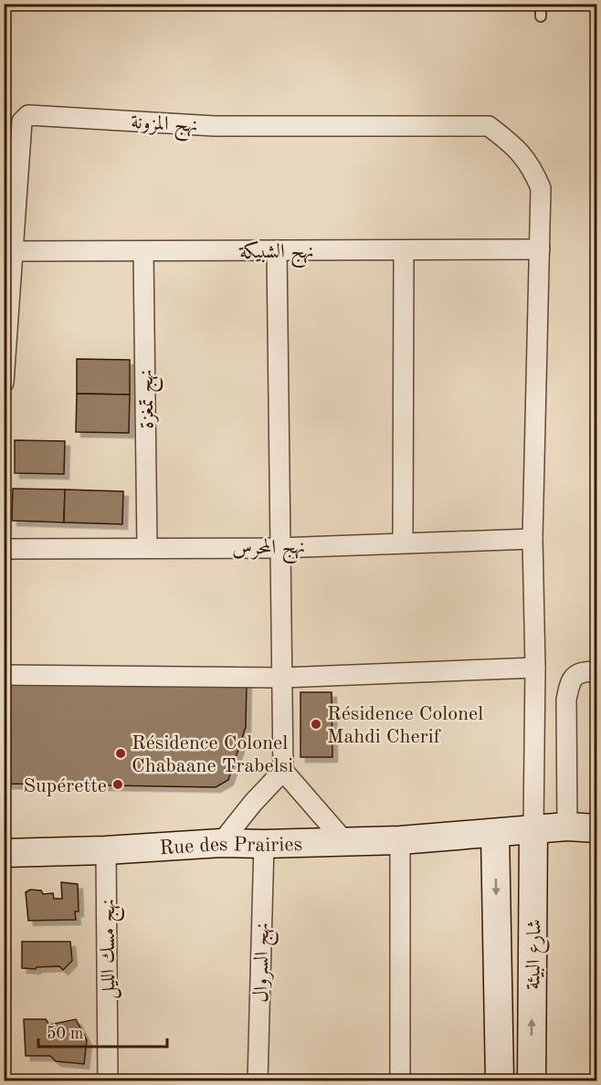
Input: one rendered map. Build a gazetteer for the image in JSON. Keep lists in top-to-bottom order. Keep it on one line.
{"streets":{"street":["نهج المزونة","نهج الشبيكة","نهج تمغزة","نهج المحرس","Rue des Prairies","نهج مسك الليل","شارع البيئة","نهج السروال"]},"crossings":[["نهج المزونة","نهج الشبيكة"],["نهج الشبيكة","نهج تمغزة"],["نهج تمغزة","نهج المحرس"],["Rue des Prairies","نهج مسك الليل"],["Rue des Prairies","شارع البيئة"],["Rue des Prairies","نهج السروال"]],"places":["Résidence Colonel Mahdi Cherif","Résidence Colonel Chabaane Trabelsi","Supérette"],"scale_bar":"50 m"}
